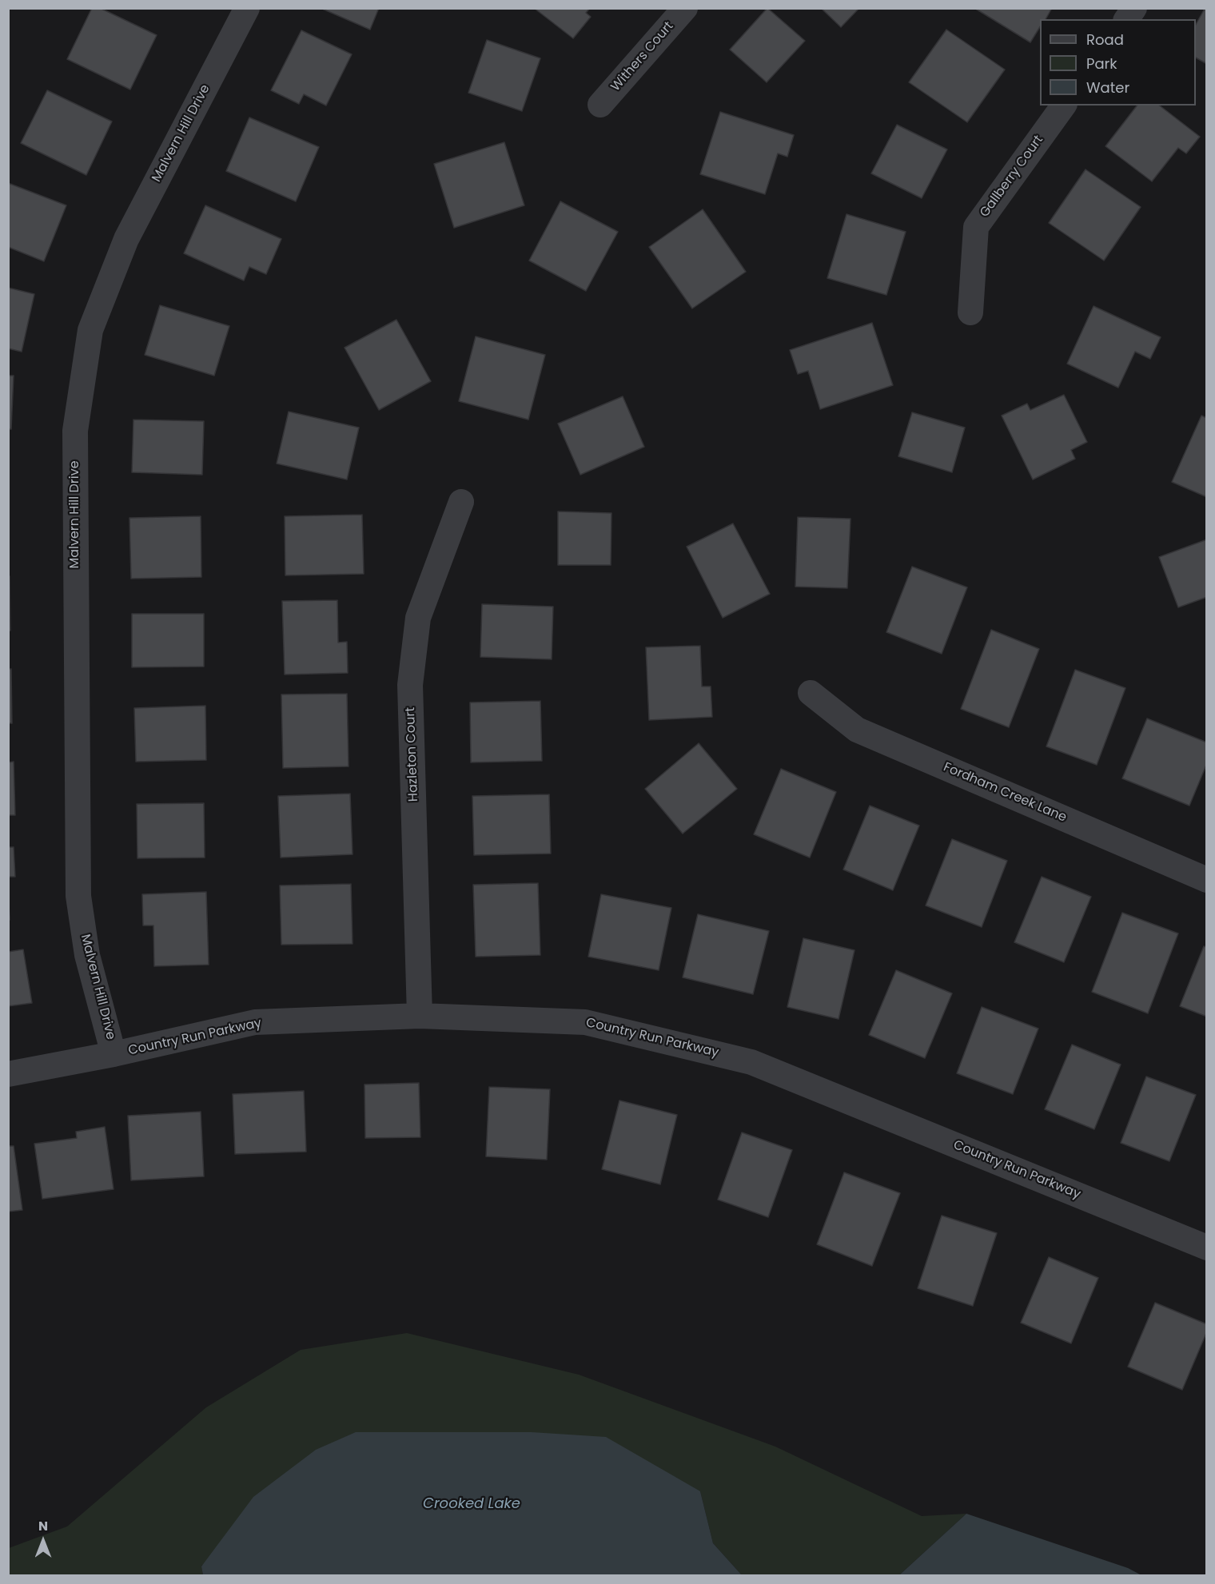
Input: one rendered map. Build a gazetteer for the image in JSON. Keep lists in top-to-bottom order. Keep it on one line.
{"streets":{"street":["Withers Court","Malvern Hill Drive","Gallberry Court","Hazleton Court","Fordham Creek Lane","Country Run Parkway"]},"crossings":[["Malvern Hill Drive","Country Run Parkway"],["Hazleton Court","Country Run Parkway"]],"water":["Crooked Lake"],"legend":["Road","Park","Water"],"north":"top"}
